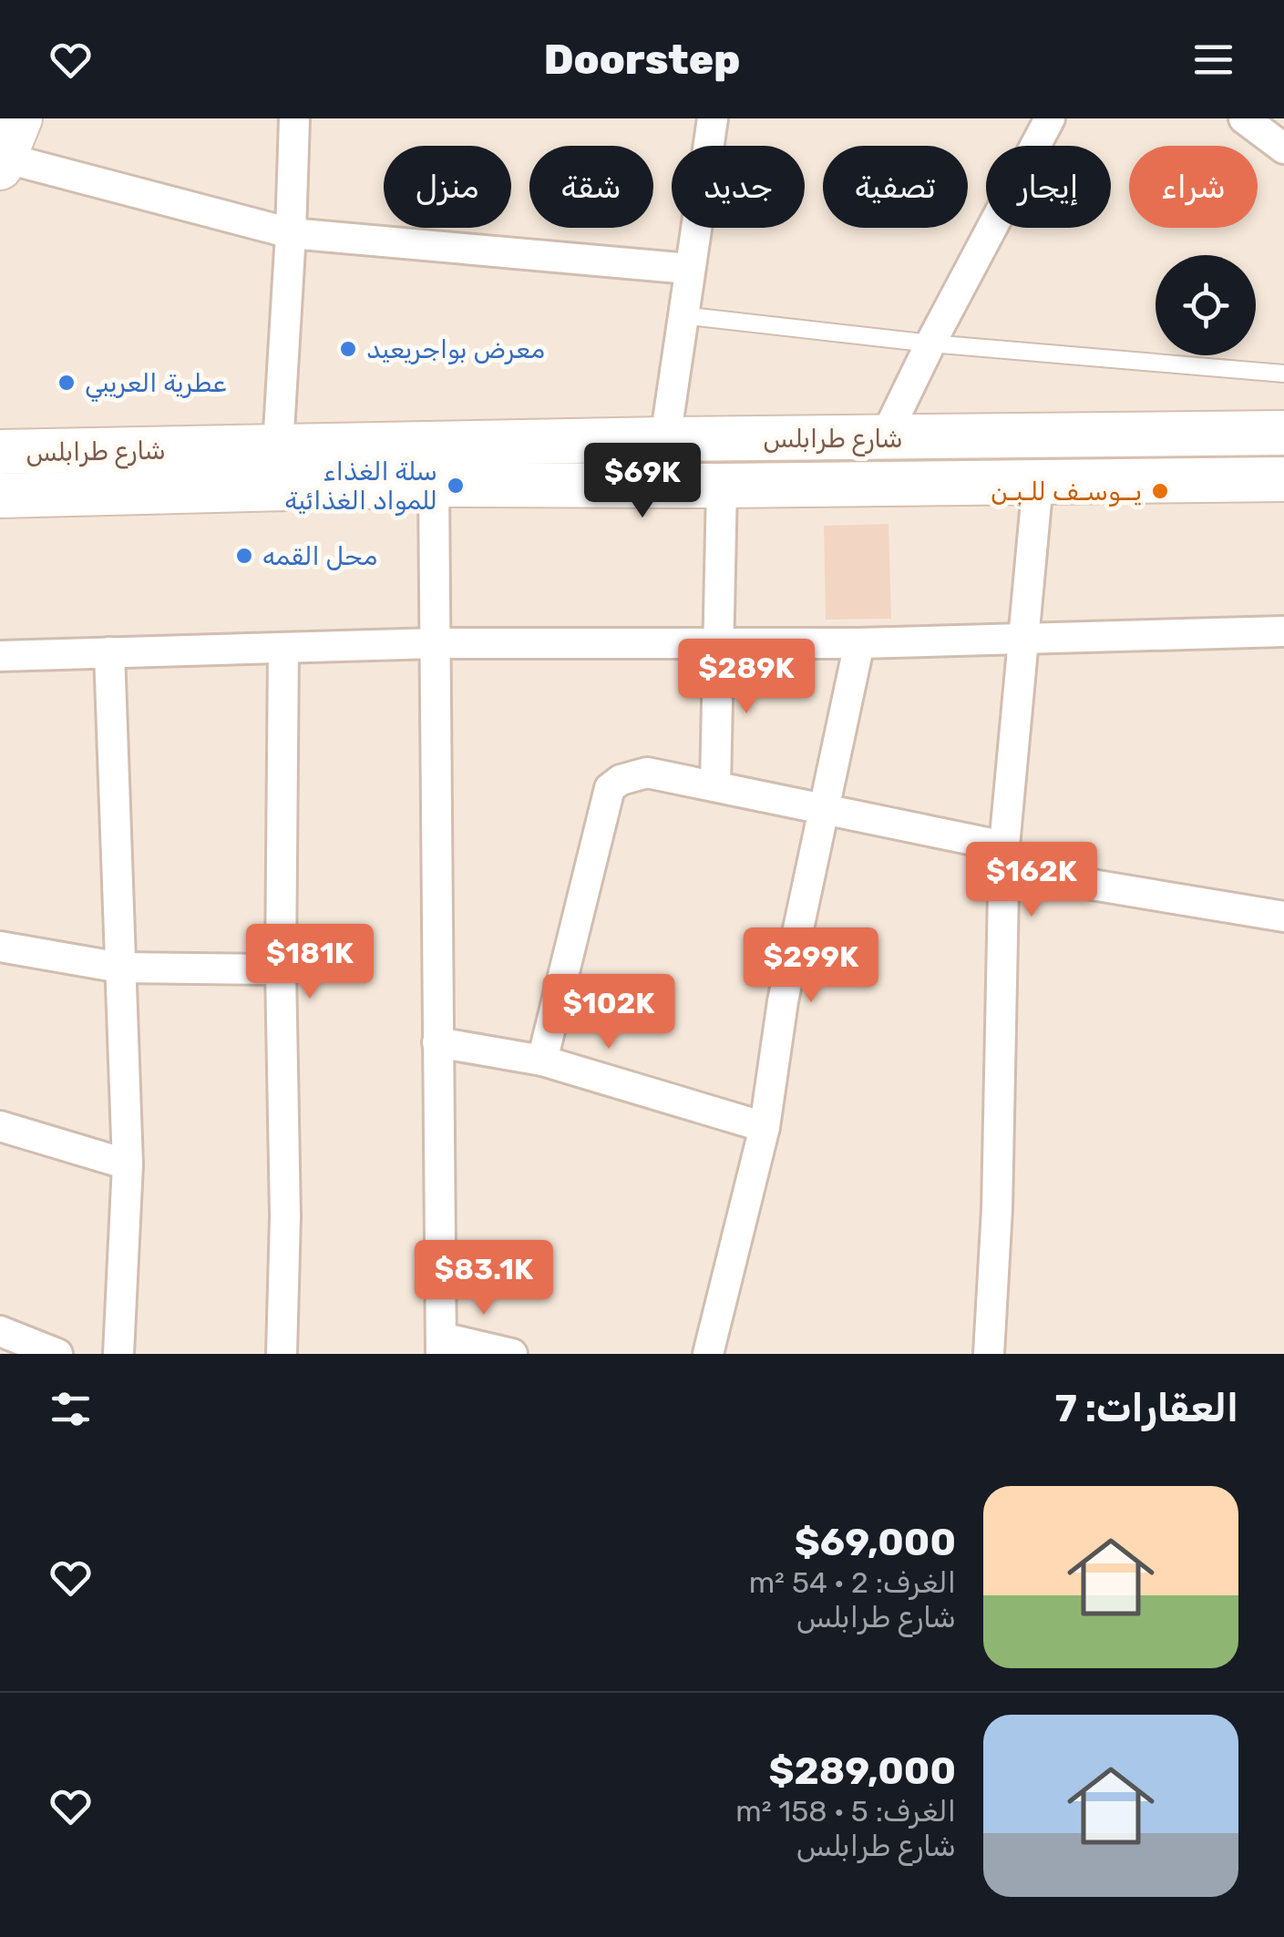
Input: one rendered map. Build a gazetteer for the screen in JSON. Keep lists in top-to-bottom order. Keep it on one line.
{"streets":{"main road":["شارع طرابلس"]},"places":["معرض بواجريعيد","عطرية العريبي","سلة الغذاء للمواد الغذائية","يــوسـف للـبـن","محل القمه"],"page":{"header":"Doorstep","chip":["شراء","إيجار","تصفية","جديد","شقة","منزل"],"price":["$69K","$289K","$162K","$181K","$299K","$102K","$83.1K"],"heading":"العقارات: 7","list":[{"name":"$69,000","note":"الغرف: 2 · 54 m² · شارع طرابلس"},{"name":"$289,000","note":"الغرف: 5 · 158 m² · شارع طرابلس"}]}}
